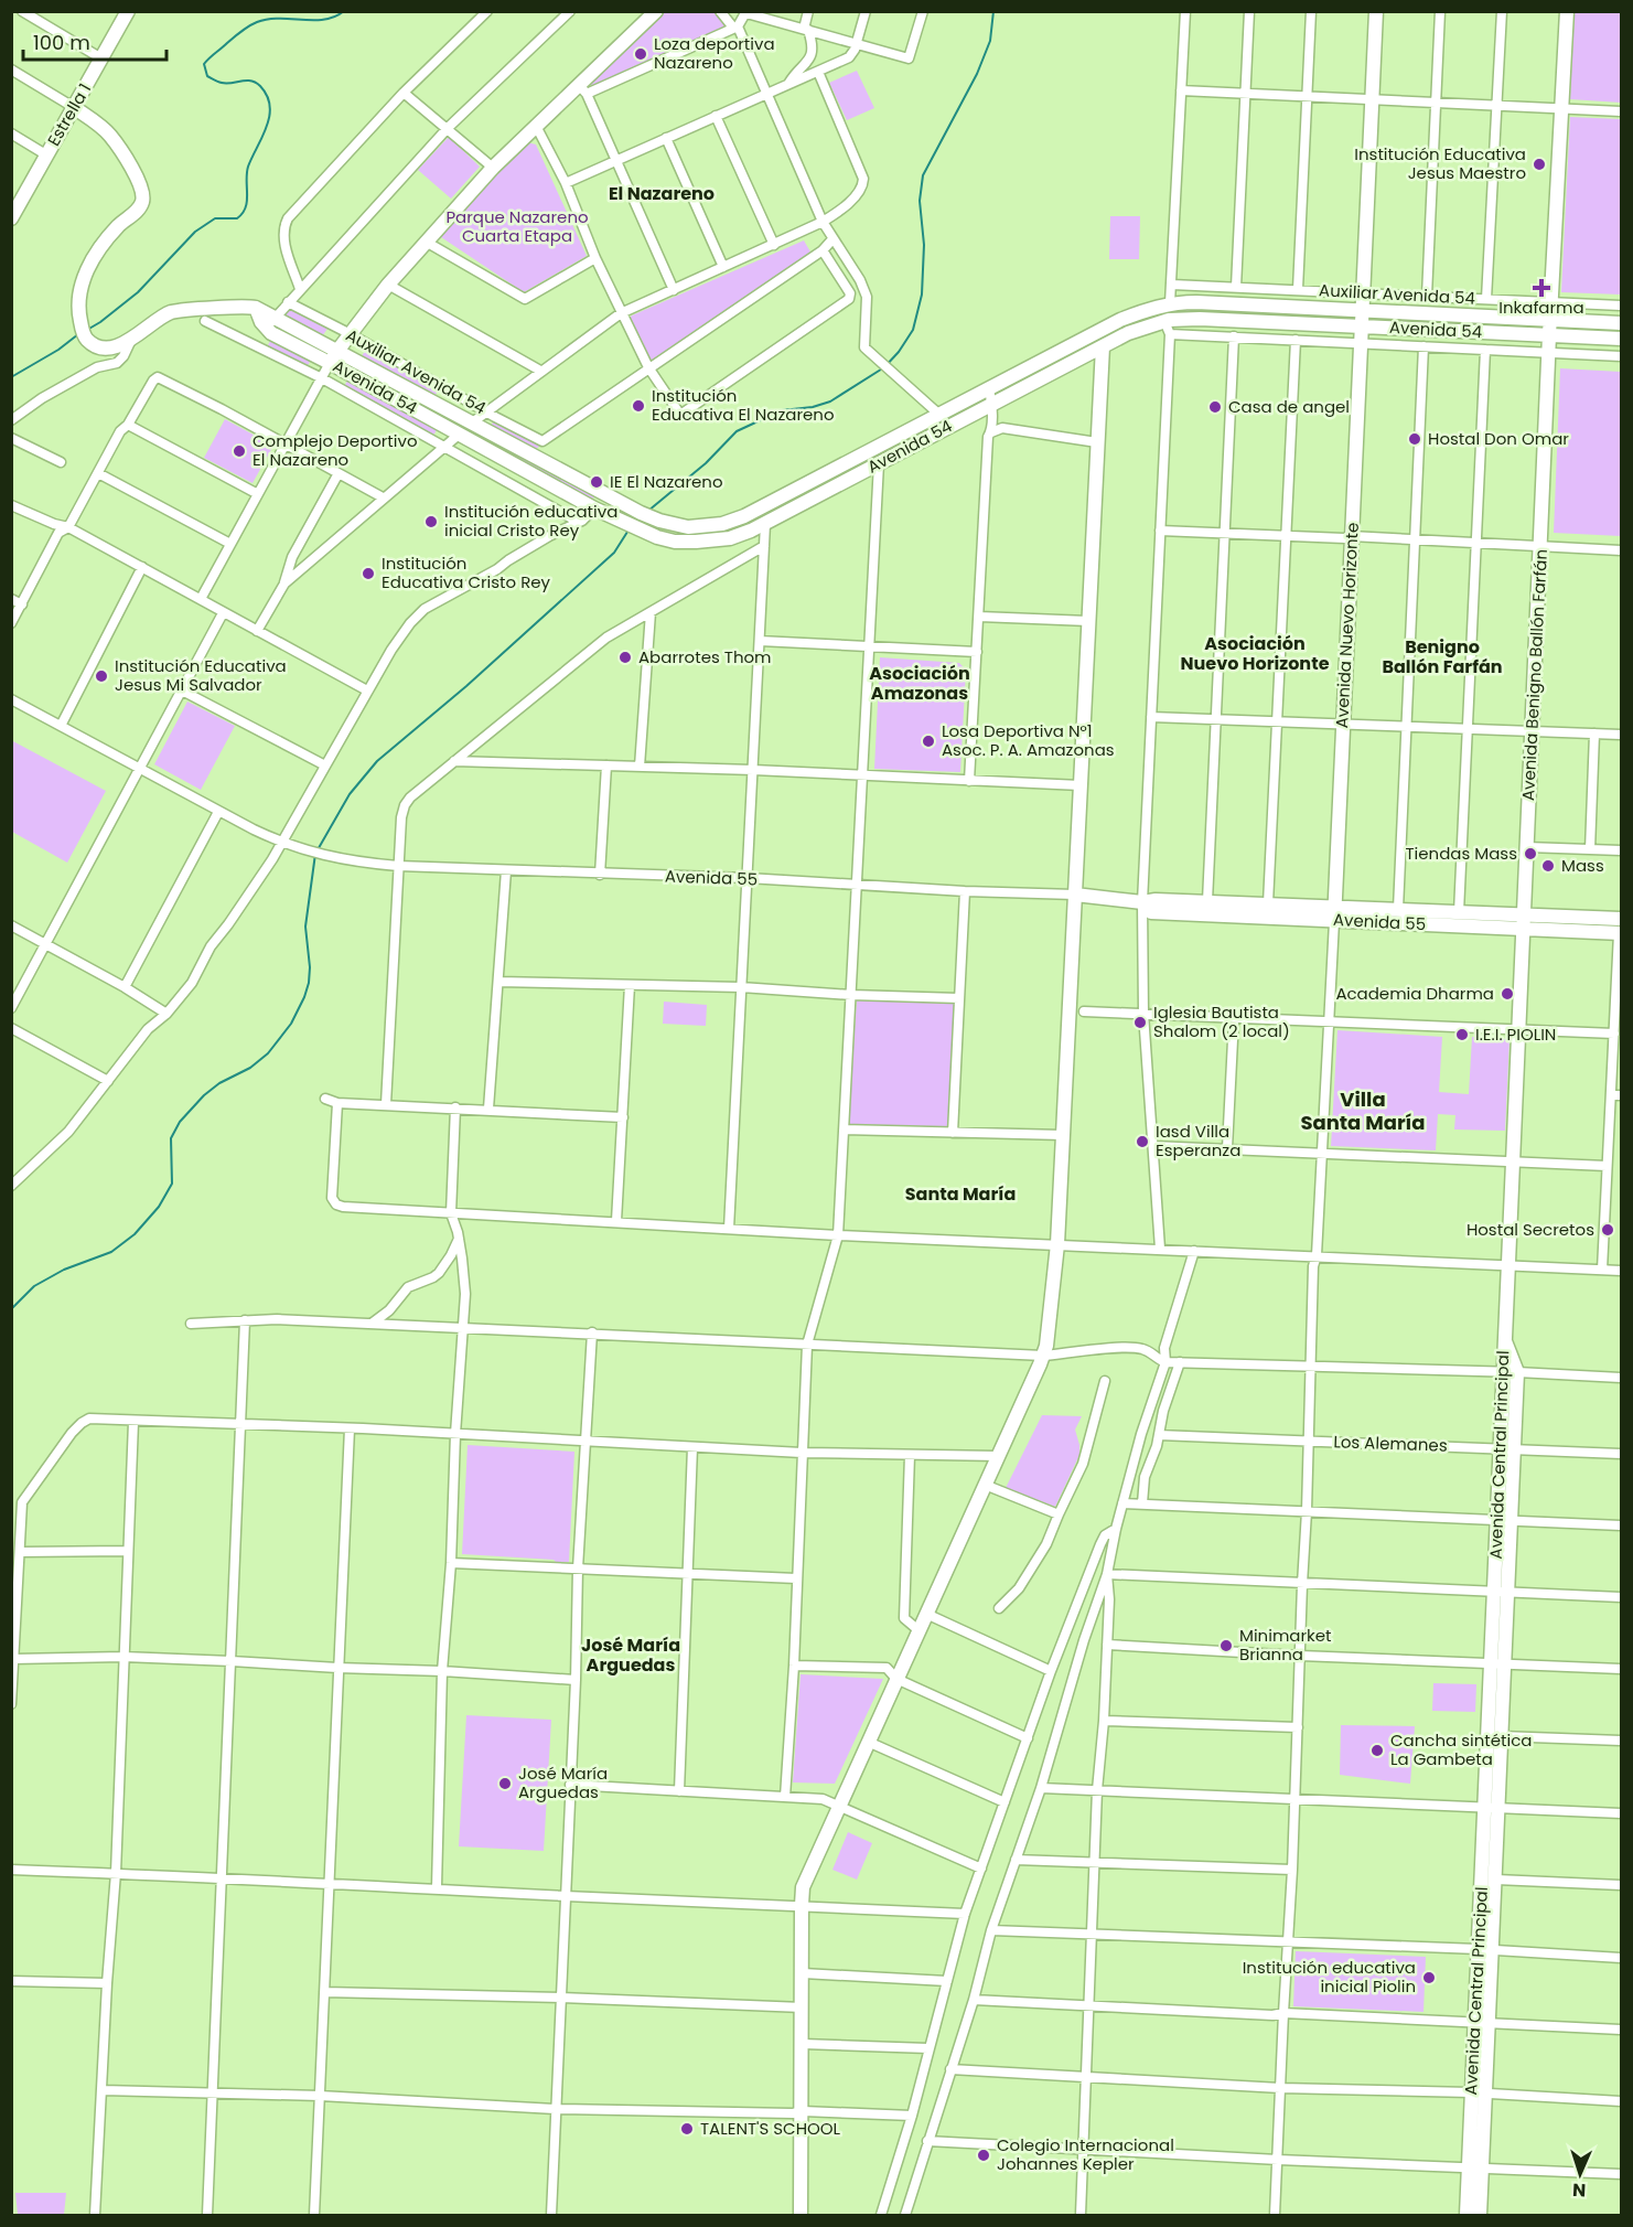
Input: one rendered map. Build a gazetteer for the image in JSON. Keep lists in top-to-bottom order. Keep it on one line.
{"streets":{"street":["Estrella 1","Auxiliar Avenida 54","Avenida 54","Avenida Nuevo Horizonte","Avenida Benigno Ballón Farfán","Avenida 55","Los Alemanes","Avenida Central Principal"]},"crossings":[["Auxiliar Avenida 54","Avenida Nuevo Horizonte"],["Auxiliar Avenida 54","Avenida Benigno Ballón Farfán"],["Avenida 54","Avenida Nuevo Horizonte"],["Avenida 54","Avenida Benigno Ballón Farfán"],["Avenida Nuevo Horizonte","Avenida 55"],["Avenida Benigno Ballón Farfán","Avenida 55"],["Avenida Benigno Ballón Farfán","Avenida Central Principal"],["Los Alemanes","Avenida Central Principal"]],"districts":["El Nazareno","Asociación Nuevo Horizonte","Benigno Ballón Farfán","Asociación Amazonas","Villa Santa María","Santa María","José María Arguedas"],"parks":["Parque Nazareno Cuarta Etapa"],"places":{"other":["Loza deportiva Nazareno","Institución Educativa Jesus Maestro","Institución Educativa El Nazareno","Casa de angel","Hostal Don Omar","Complejo Deportivo El Nazareno","IE El Nazareno","Institución educativa inicial Cristo Rey","Institución Educativa Cristo Rey","Abarrotes Thom","Institución Educativa Jesus Mi Salvador","Losa Deportiva N°1 Asoc. P. A. Amazonas","Tiendas Mass","Mass","Academia Dharma","Iglesia Bautista Shalom (2 local)","I.E.I. PIOLIN","Iasd Villa Esperanza","Hostal Secretos","Minimarket Brianna","Cancha sintética La Gambeta","José María Arguedas","Institución educativa inicial Piolin","TALENT'S SCHOOL","Colegio Internacional Johannes Kepler"],"health":["Inkafarma"]},"scale_bar":"100 m","north":"bottom"}
